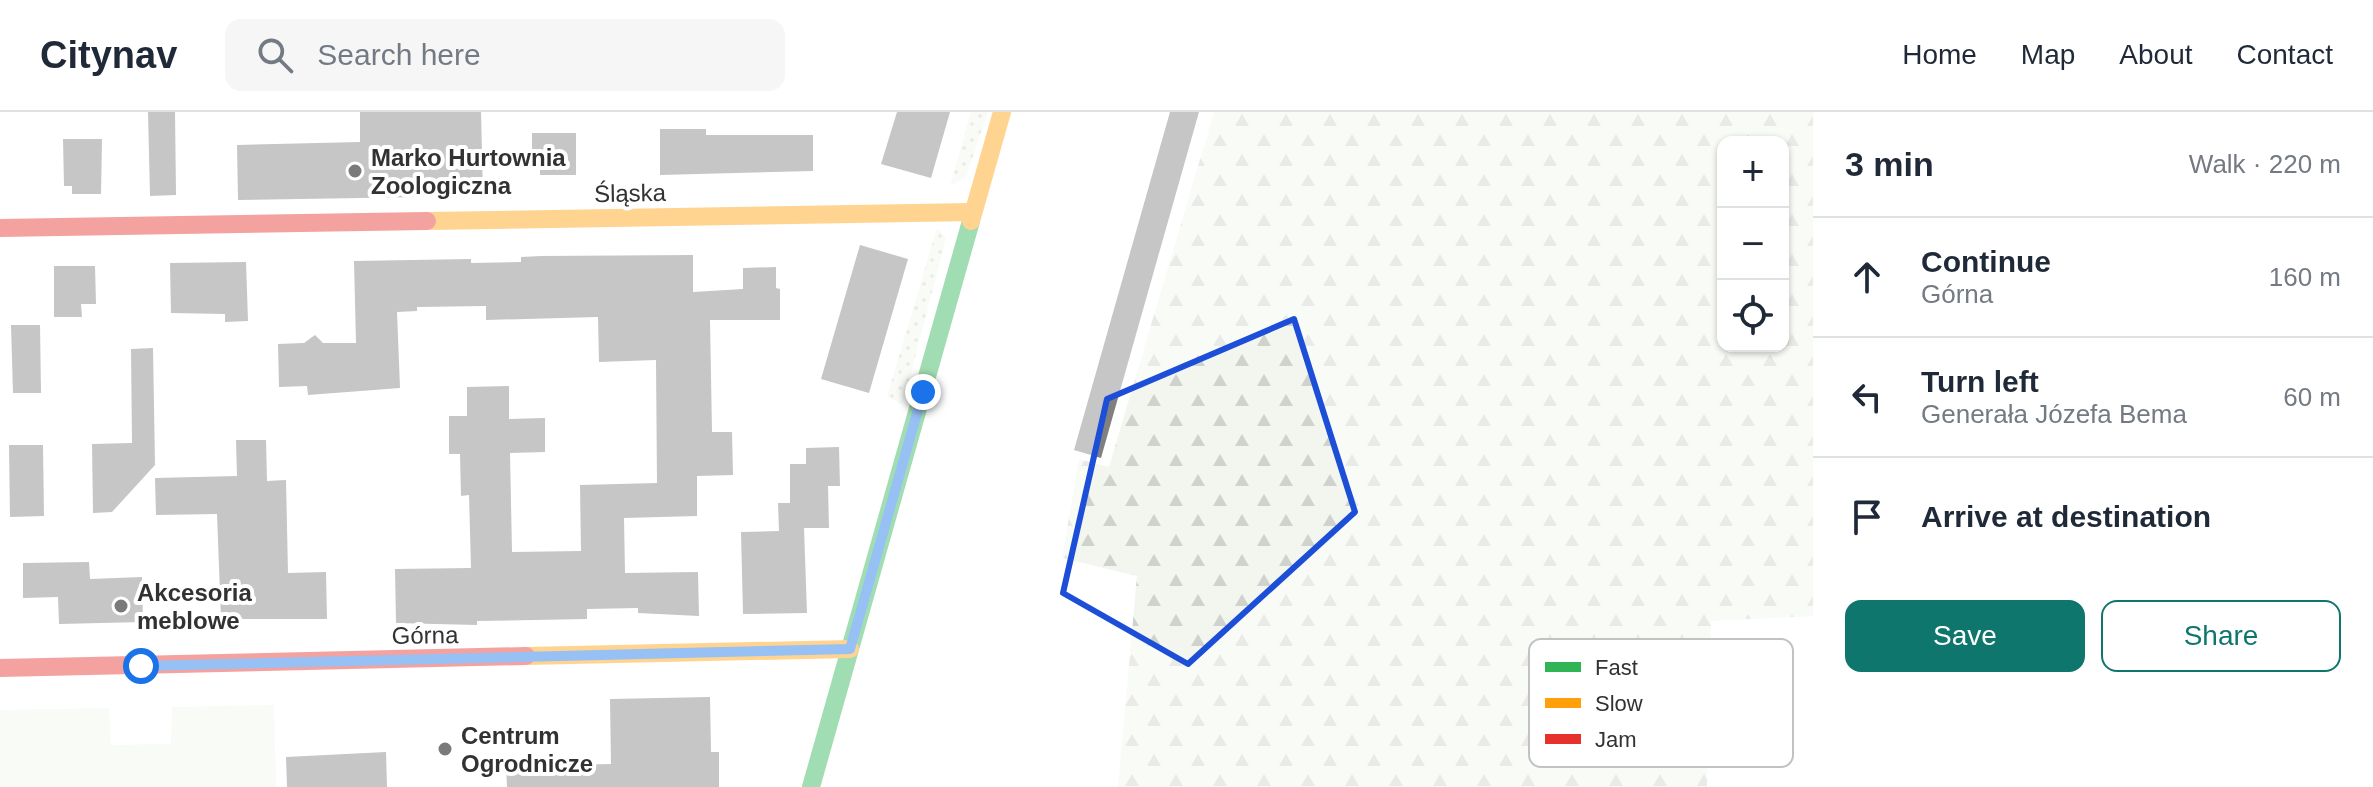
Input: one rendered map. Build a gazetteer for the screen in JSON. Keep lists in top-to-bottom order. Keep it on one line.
{"streets":{"street":["Śląska","Górna"]},"places":["Marko Hurtownia Zoologiczna","Akcesoria meblowe","Centrum Ogrodnicze"],"legend":["Fast","Slow","Jam"],"page":{"header":"Citynav","search":"Search here","nav":["Home","Map","About","Contact"],"heading":["3 min","Walk · 220 m"],"map_buttons":["+","−"],"list":[["Continue","Górna","160 m"],["Turn left","Generała Józefa Bema","60 m"],"Arrive at destination"],"buttons":["Save","Share"]}}
